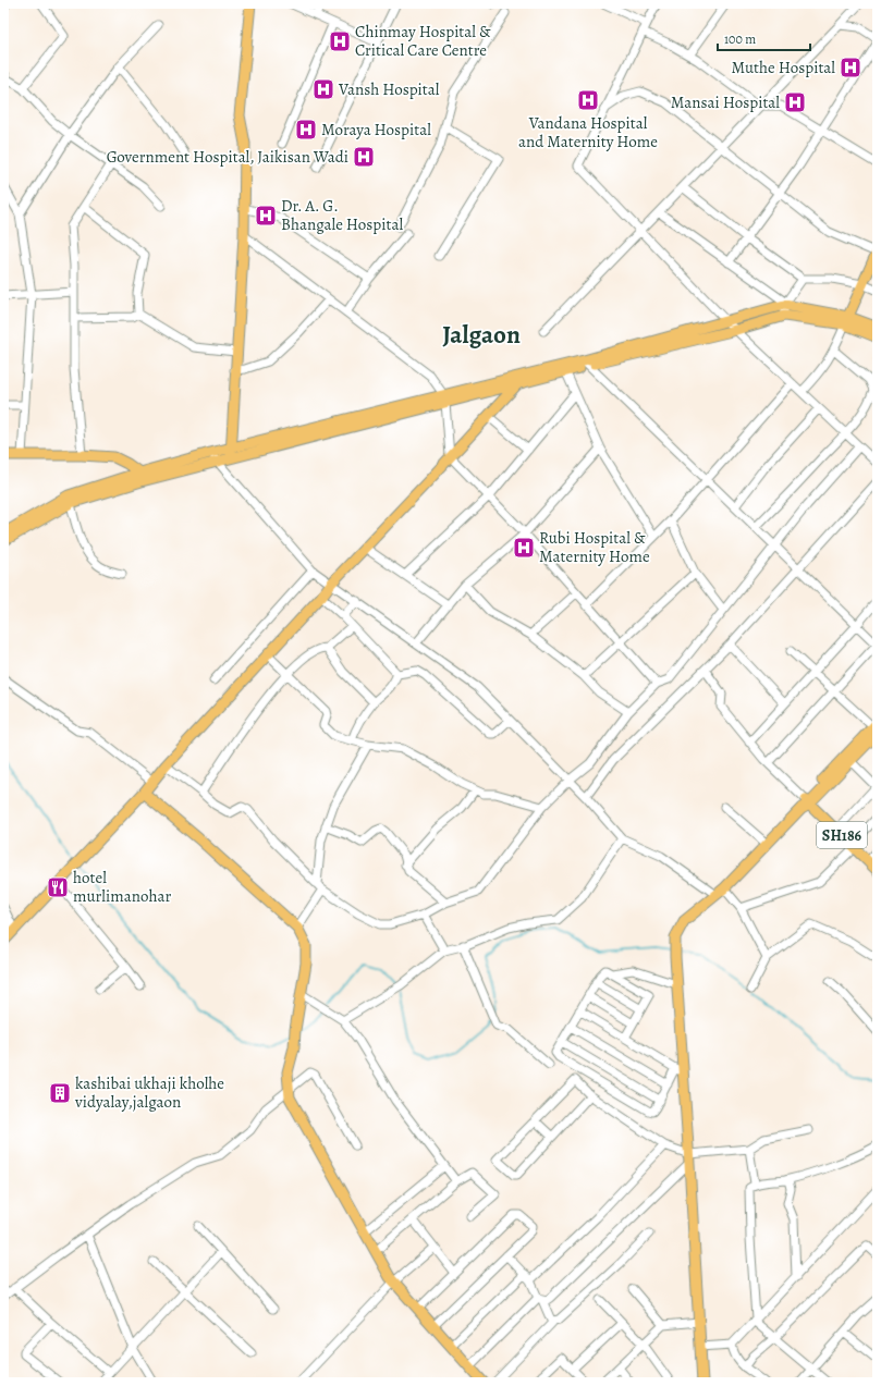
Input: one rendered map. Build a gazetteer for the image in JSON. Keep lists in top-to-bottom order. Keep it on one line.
{"streets":{"main road":["SH186"]},"districts":["Jalgaon"],"places":{"hospital":["Chinmay Hospital & Critical Care Centre","Muthe Hospital","Vansh Hospital","Vandana Hospital and Maternity Home","Mansai Hospital","Moraya Hospital","Government Hospital, Jaikisan Wadi","Dr. A. G. Bhangale Hospital","Rubi Hospital & Maternity Home"],"restaurant":["hotel murlimanohar"],"building":["kashibai ukhaji kholhe vidyalay,jalgaon"]},"scale_bar":"100 m"}
